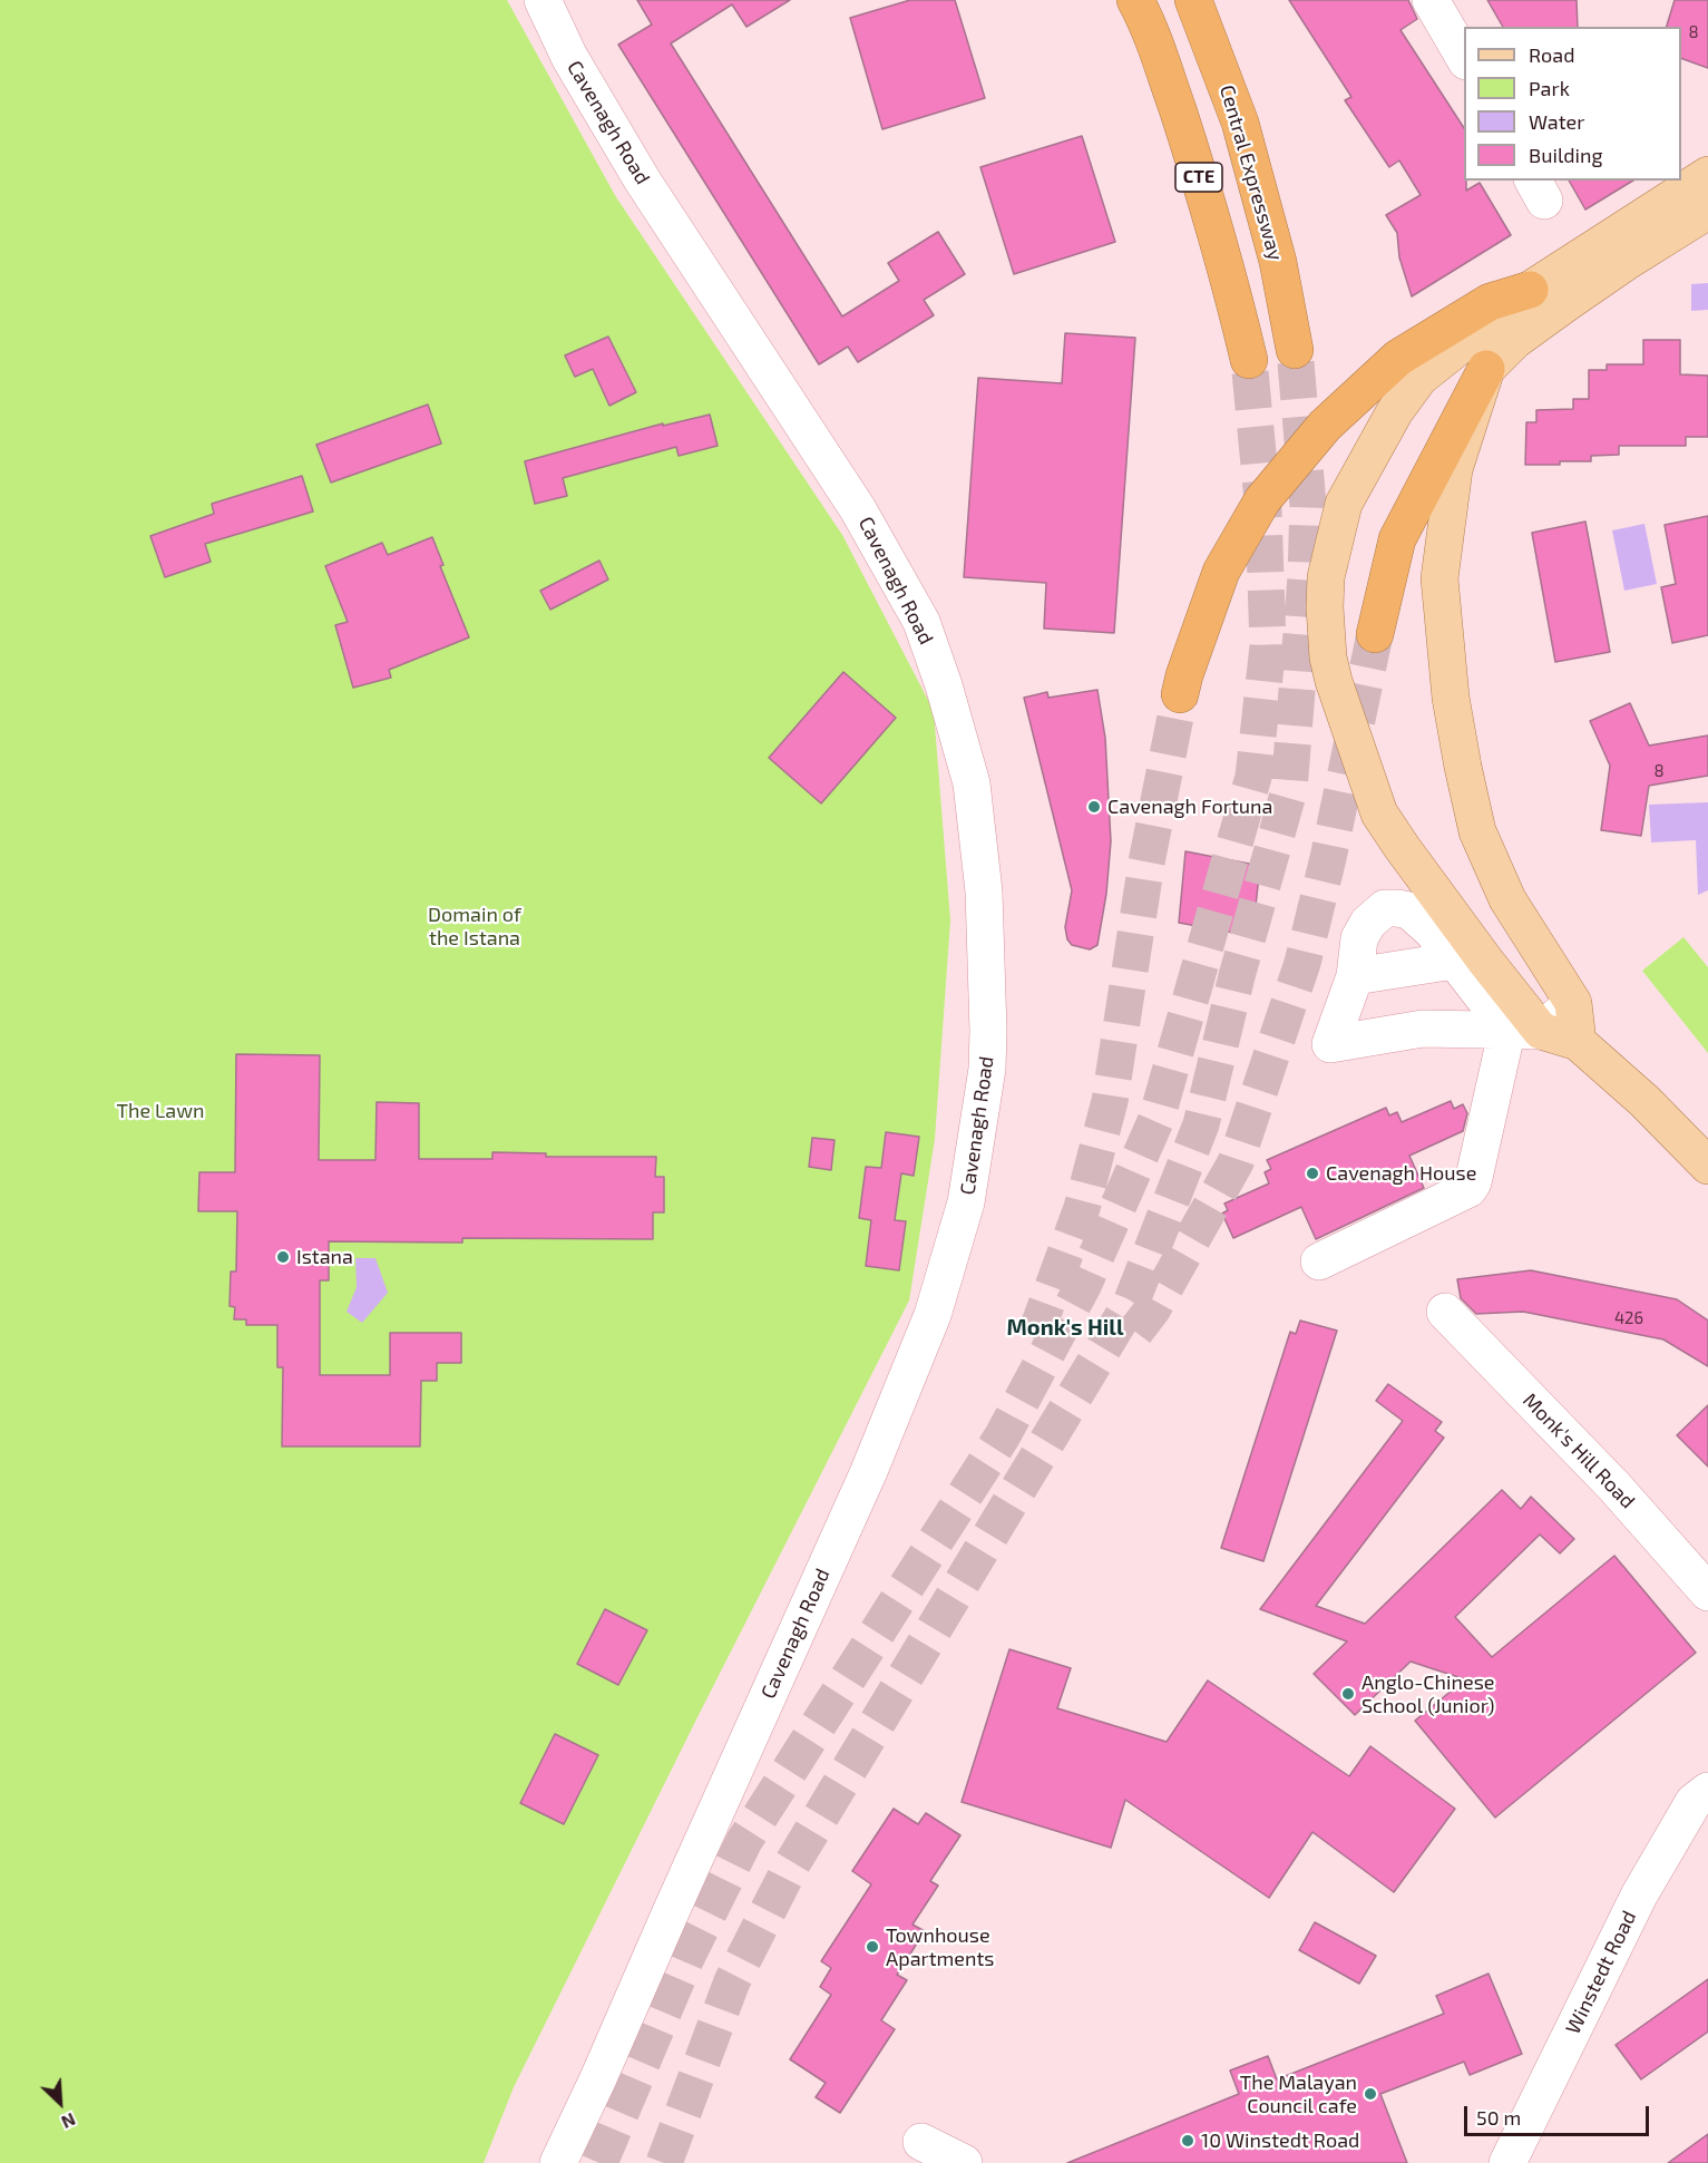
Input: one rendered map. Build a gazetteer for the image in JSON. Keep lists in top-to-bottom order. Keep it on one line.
{"streets":{"highway":["Central Expressway","CTE"],"street":["Cavenagh Road","Monk's Hill Road","Winstedt Road"]},"districts":["Monk's Hill"],"parks":["Domain of the Istana","The Lawn"],"places":["Cavenagh Fortuna","Cavenagh House","Istana","Anglo-Chinese School (Junior)","Townhouse Apartments","The Malayan Council cafe","10 Winstedt Road"],"house_numbers":["8","8","426"],"legend":["Road","Park","Water","Building"],"scale_bar":"50 m","north":"bottom right"}
